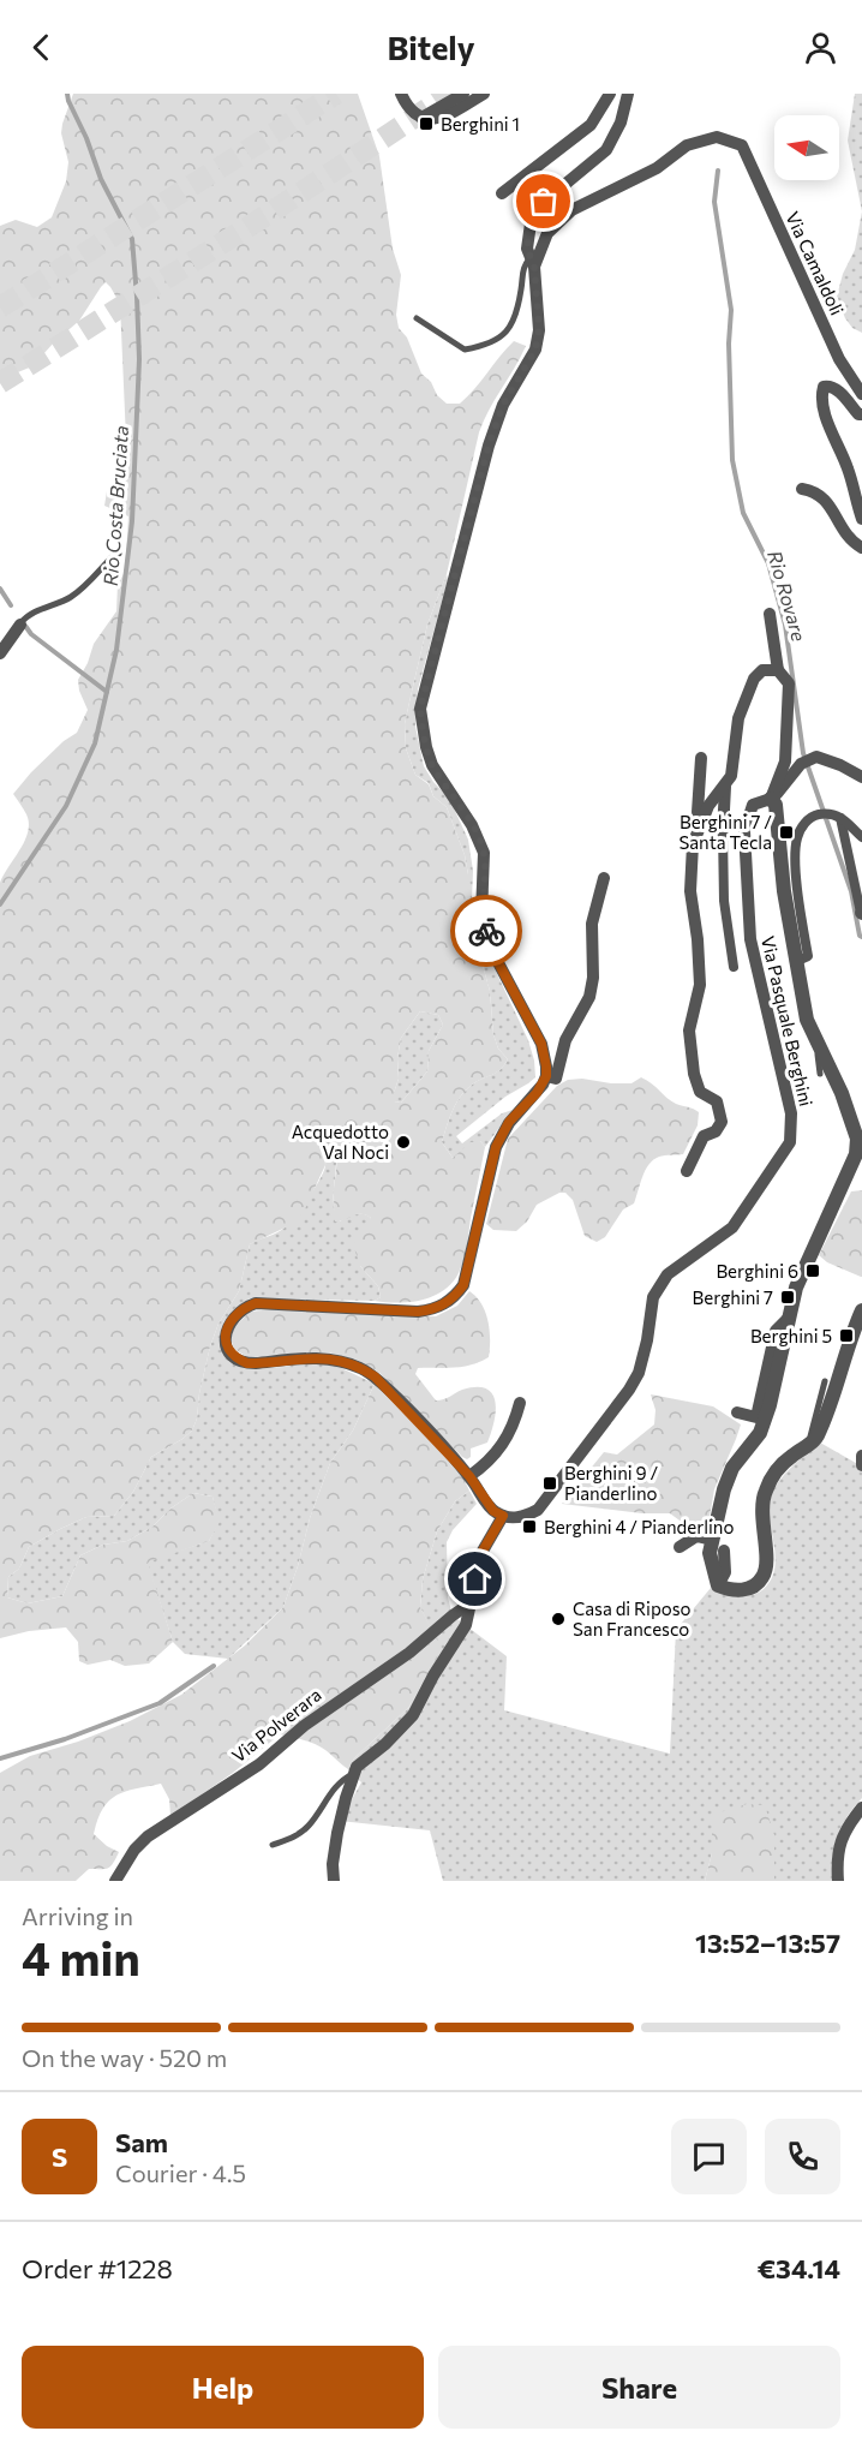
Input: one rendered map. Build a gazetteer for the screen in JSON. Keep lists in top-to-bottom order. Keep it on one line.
{"streets":{"street":["Via Camaldoli","Via Pasquale Berghini","Via Polverara"]},"water":["Rio Costa Bruciata","Rio Rovare"],"places":{"transit":["Berghini 1","Berghini 7 / Santa Tecla","Berghini 6","Berghini 7","Berghini 5","Berghini 9 / Pianderlino","Berghini 4 / Pianderlino"],"other":["Acquedotto Val Noci","Casa di Riposo San Francesco"]},"north":"left","page":{"header":"Bitely","heading":["4 min","Arriving in","13:52–13:57"],"panel":["Sam","Courier · 4.5","Order #1228","€34.14"],"bar":"On the way · 520 m","round":"S","buttons":["Help","Share"]}}
